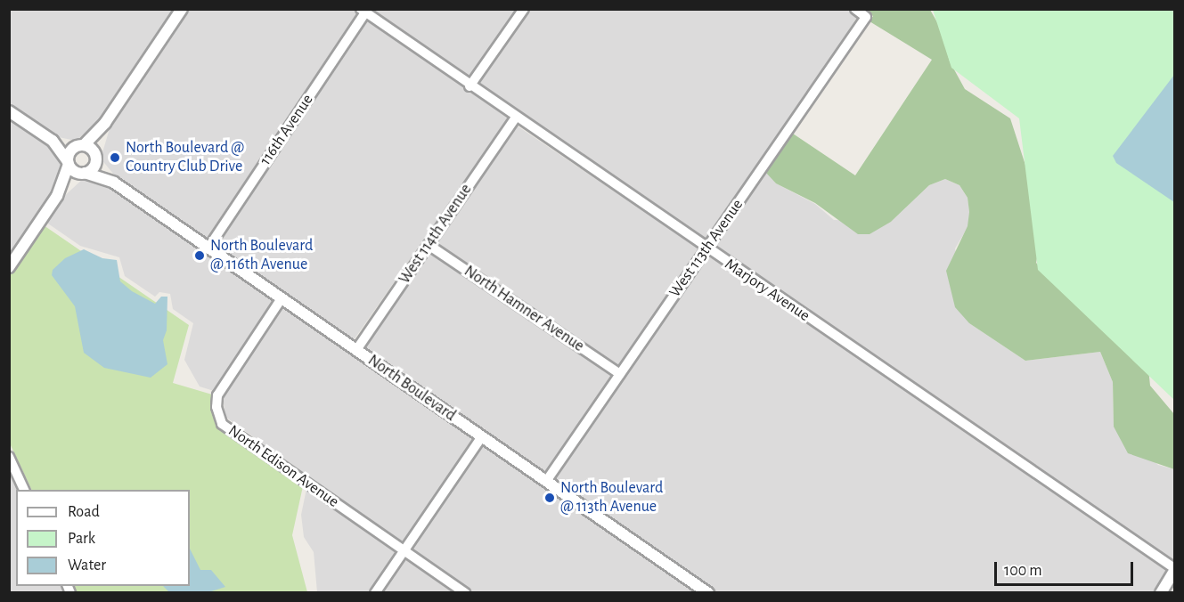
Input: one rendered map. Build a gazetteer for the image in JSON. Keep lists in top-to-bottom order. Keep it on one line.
{"streets":{"street":["116th Avenue","West 114th Avenue","West 113th Avenue","Marjory Avenue","North Hamner Avenue","North Boulevard","North Edison Avenue"]},"crossings":[["116th Avenue","Marjory Avenue"],["116th Avenue","North Boulevard"],["West 114th Avenue","Marjory Avenue"],["West 114th Avenue","North Hamner Avenue"],["West 114th Avenue","North Boulevard"],["West 113th Avenue","Marjory Avenue"],["West 113th Avenue","North Hamner Avenue"],["West 113th Avenue","North Boulevard"],["North Boulevard","North Edison Avenue"]],"places":["North Boulevard @ Country Club Drive","North Boulevard @ 116th Avenue","North Boulevard @ 113th Avenue"],"legend":["Road","Park","Water"],"scale_bar":"100 m"}
